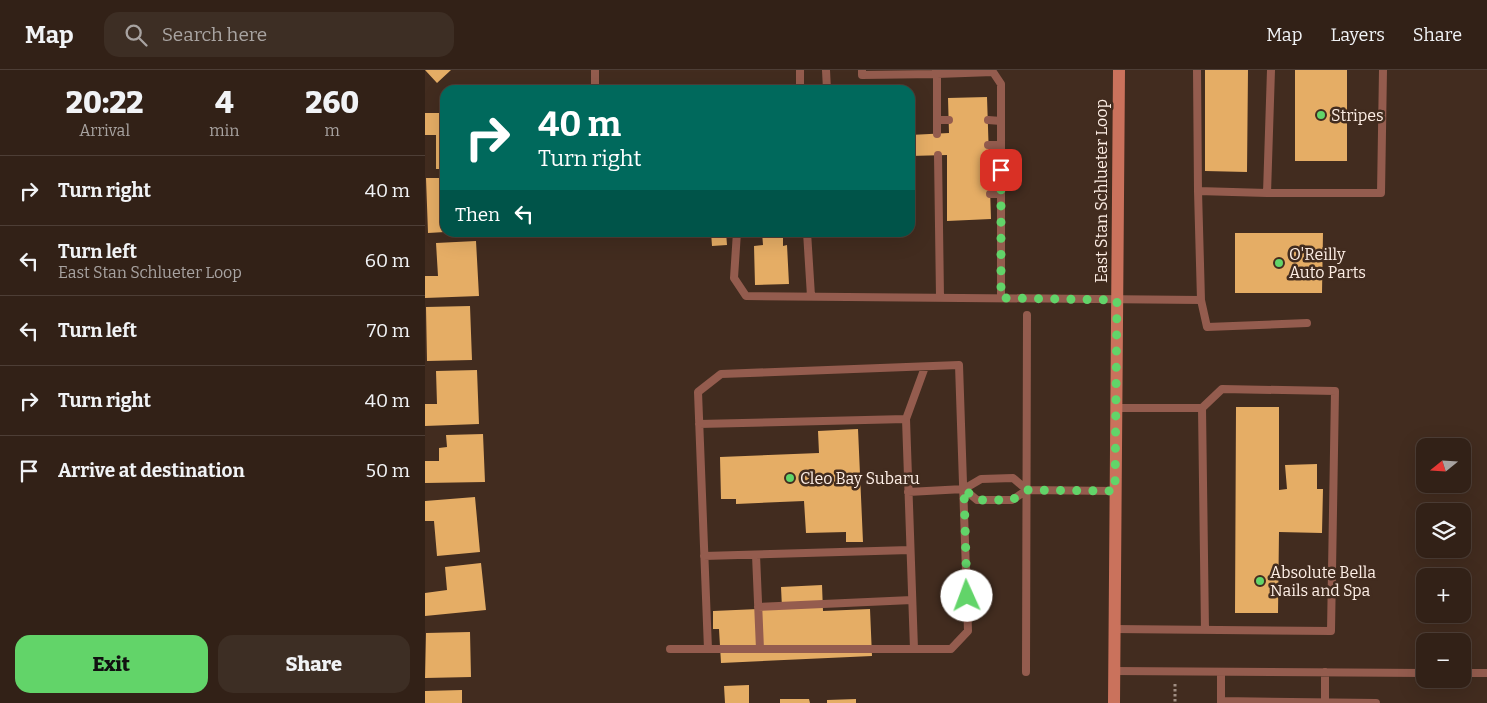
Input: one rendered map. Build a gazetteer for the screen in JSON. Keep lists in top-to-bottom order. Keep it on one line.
{"streets":{"main road":["East Stan Schlueter Loop"]},"places":["Stripes","O'Reilly Auto Parts","Cleo Bay Subaru","Absolute Bella Nails and Spa"],"north":"left","page":{"header":"Map","search":"Search here","nav":["Map","Layers","Share"],"eta":["20:22","Arrival","4","min","260","m"],"turn":["40 m","Turn right"],"list":[{"name":"Turn right","value":"40 m"},{"name":"Turn left","note":"East Stan Schlueter Loop","value":"60 m"},{"name":"Turn left","value":"70 m"},{"name":"Turn right","value":"40 m"},{"name":"Arrive at destination","value":"50 m"}],"then":"Then","map_buttons":["+","−"],"buttons":["Exit","Share"]}}
